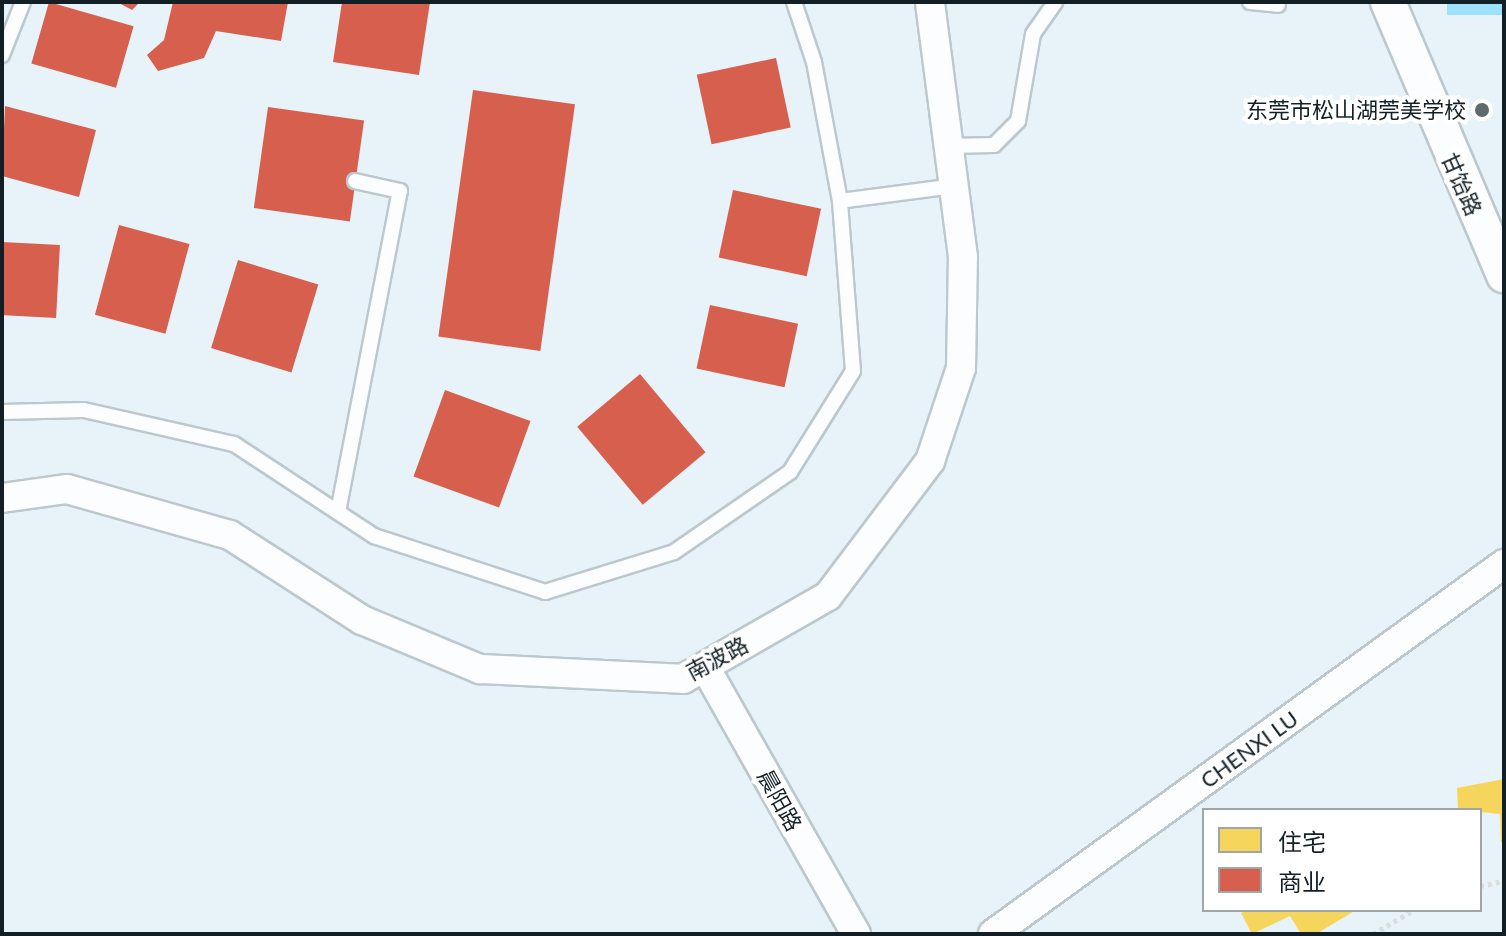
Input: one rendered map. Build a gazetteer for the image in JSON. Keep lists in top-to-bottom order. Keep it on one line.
{"streets":{"street":["甘饴路","南波路","CHENXI LU","晨阳路"]},"crossings":[["南波路","晨阳路"]],"places":["东莞市松山湖莞美学校"],"legend":["住宅","商业"]}
